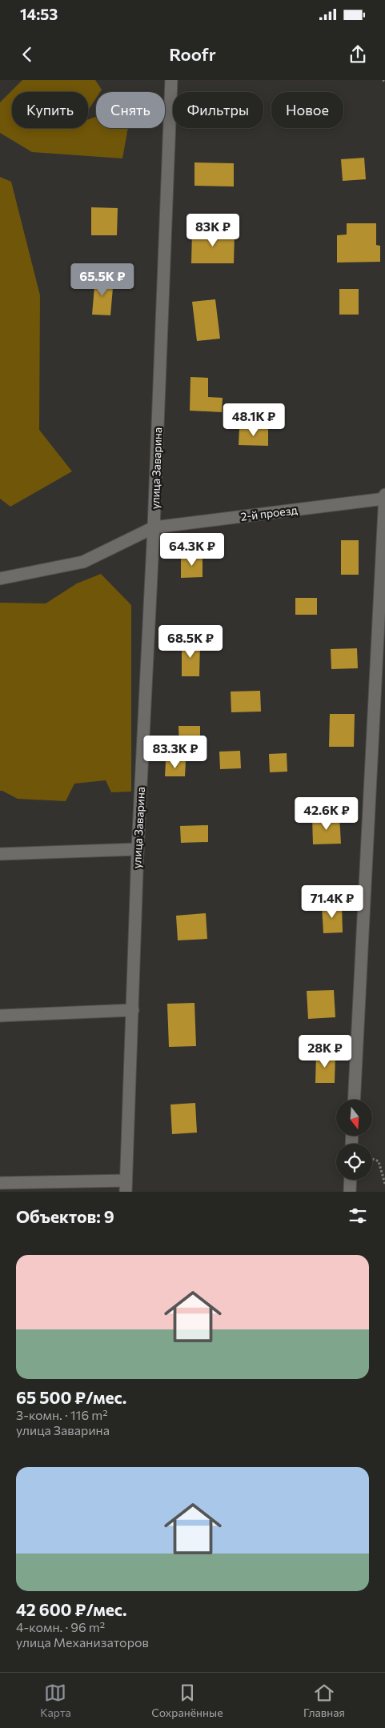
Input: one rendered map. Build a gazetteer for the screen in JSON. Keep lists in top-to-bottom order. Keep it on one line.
{"streets":{"street":["улица Заварина","2-й проезд"]},"crossings":[["улица Заварина","2-й проезд"]],"north":"bottom","page":{"status":"14:53","header":"Roofr","chip":["Купить","Снять","Фильтры","Новое"],"price":["83K ₽","65.5K ₽","48.1K ₽","64.3K ₽","68.5K ₽","83.3K ₽","42.6K ₽","71.4K ₽","28K ₽"],"heading":"Объектов: 9","list":[{"name":"65 500 ₽/мес.","note":"3-комн. · 116 m² · улица Заварина"},{"name":"42 600 ₽/мес.","note":"4-комн. · 96 m² · улица Механизаторов"}],"tabs":["Карта","Сохранённые","Главная"]}}
